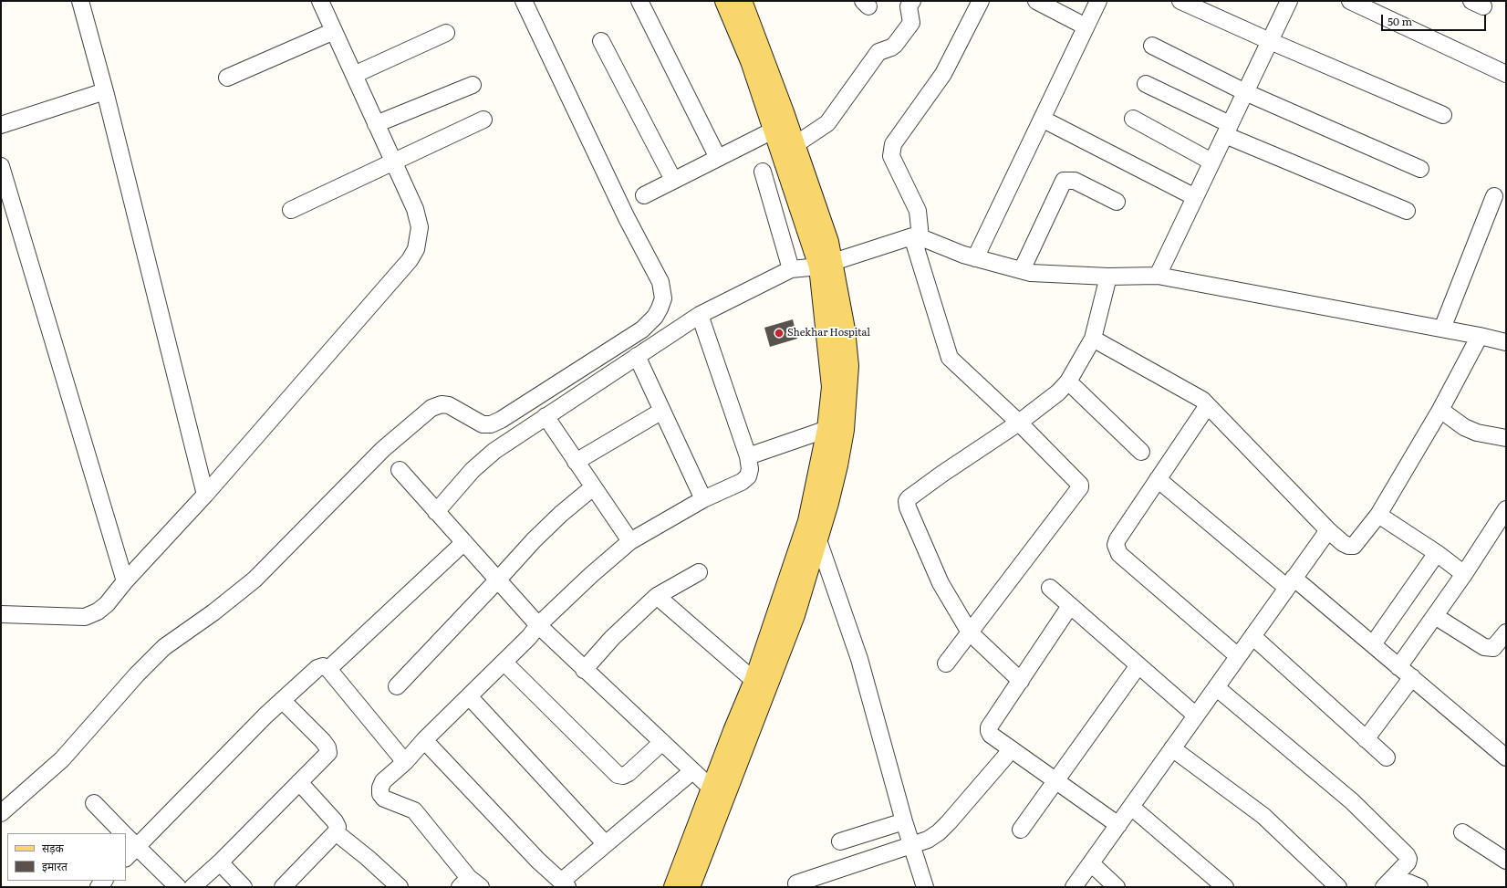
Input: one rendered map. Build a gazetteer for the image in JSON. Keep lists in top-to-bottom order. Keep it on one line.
{"places":["Shekhar Hospital"],"legend":["सड़क","इमारत"],"scale_bar":"50 m"}
